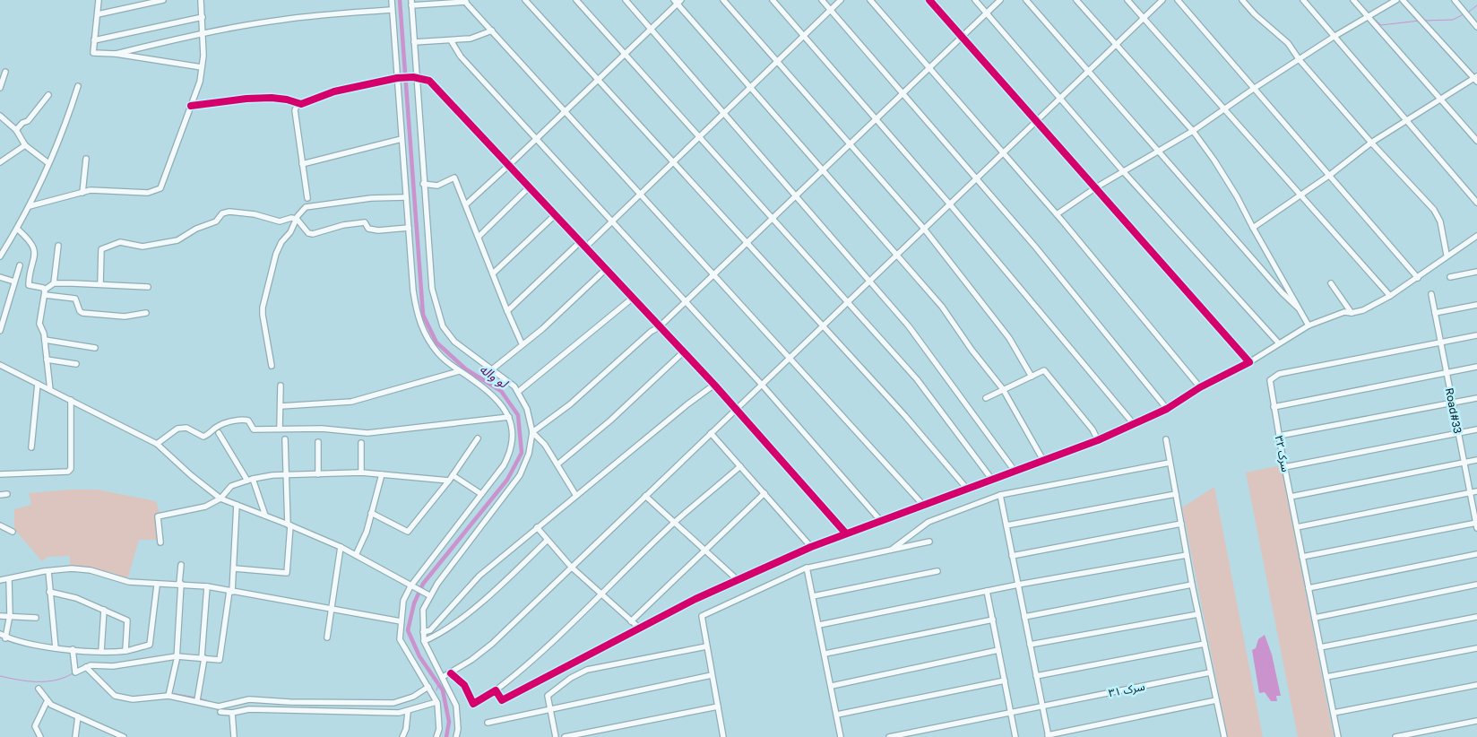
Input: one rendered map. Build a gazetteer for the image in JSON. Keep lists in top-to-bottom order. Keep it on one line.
{"streets":{"street":["Road#33","سرک ۳۲","سرک ۳۱"]},"crossings":[["Road#33","سرک ۳۲"]],"water":["لو واله"]}
